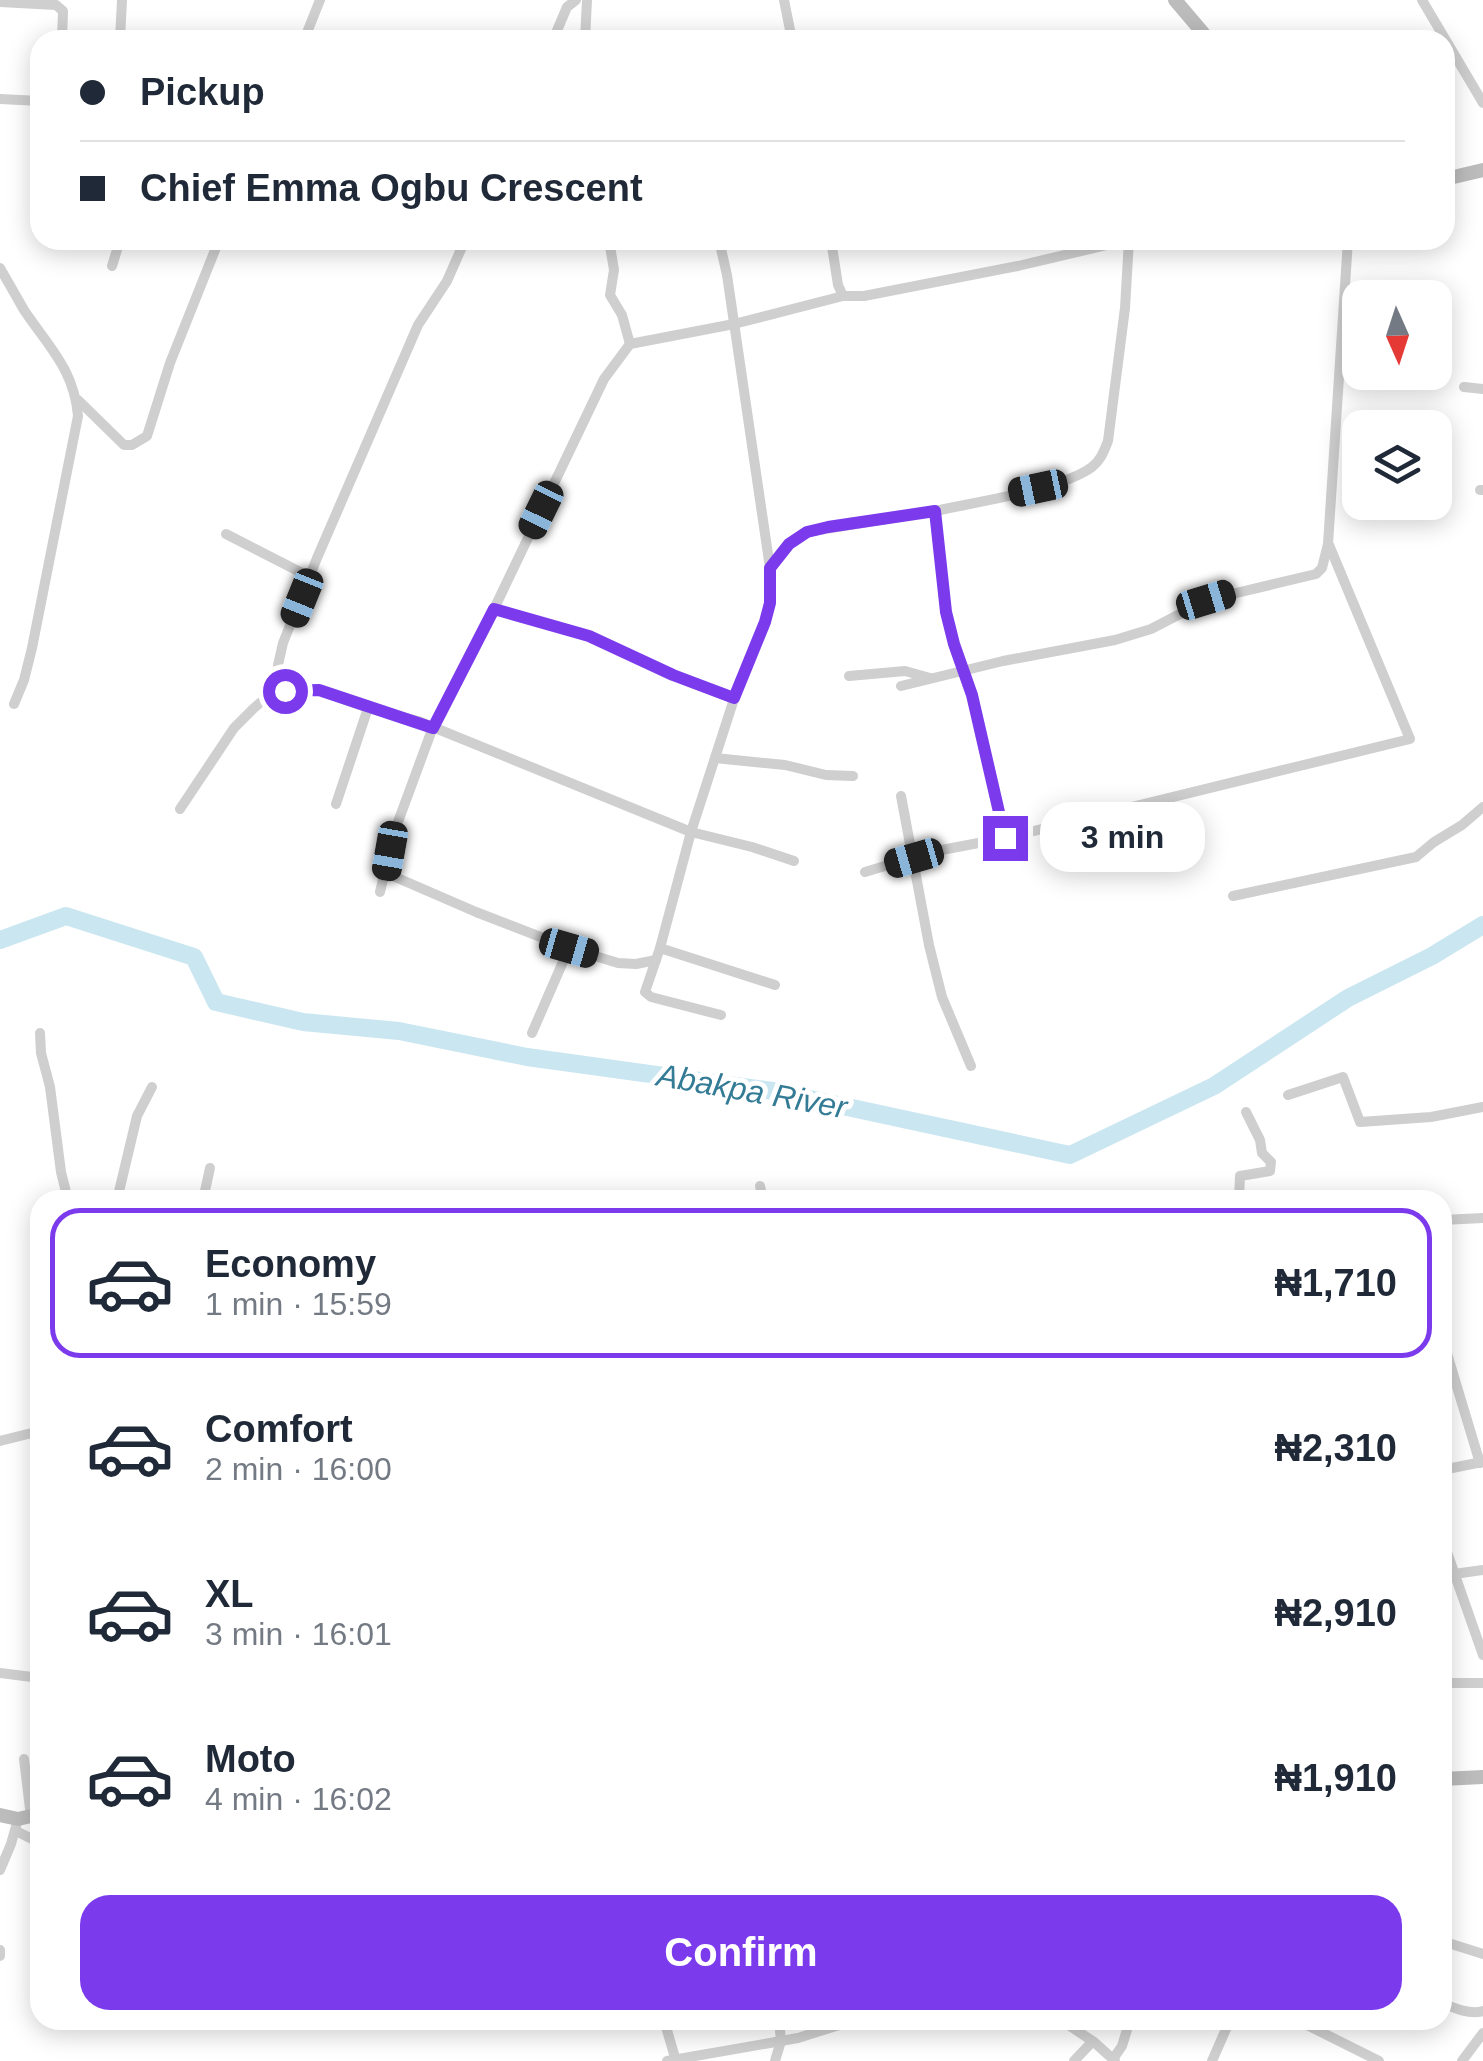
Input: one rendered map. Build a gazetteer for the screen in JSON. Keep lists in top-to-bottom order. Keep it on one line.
{"water":["Abakpa River"],"north":"bottom","page":{"banner":["Pickup","Chief Emma Ogbu Crescent"],"bubble":"3 min","list":[{"name":"Economy","note":"1 min · 15:59","value":"₦1,710"},{"name":"Comfort","note":"2 min · 16:00","value":"₦2,310"},{"name":"XL","note":"3 min · 16:01","value":"₦2,910"},{"name":"Moto","note":"4 min · 16:02","value":"₦1,910"}],"buttons":"Confirm"}}
